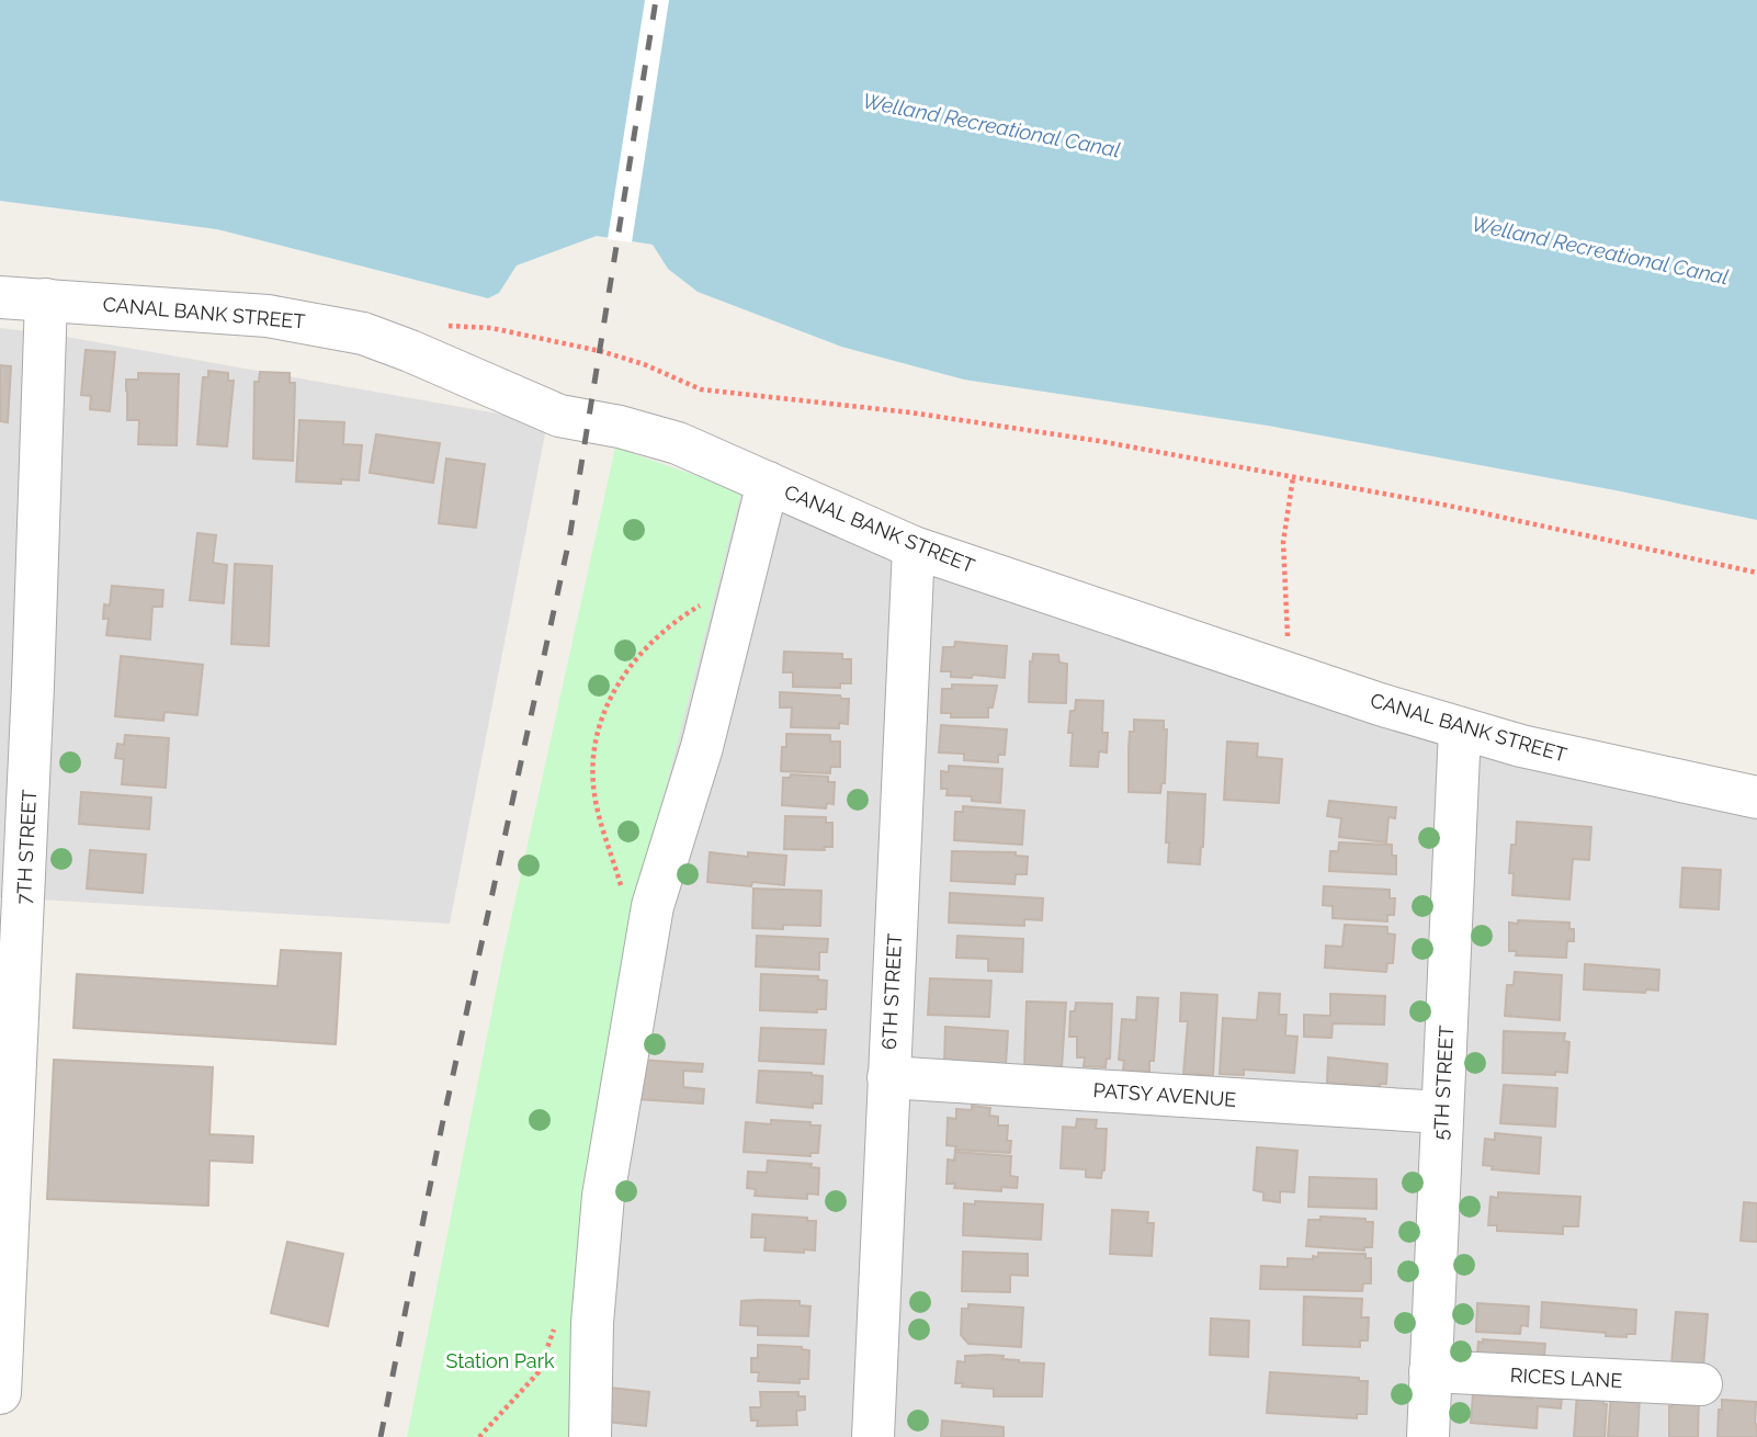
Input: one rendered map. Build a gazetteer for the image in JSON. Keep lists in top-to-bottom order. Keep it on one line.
{"streets":{"street":["CANAL BANK STREET","7TH STREET","6TH STREET","5TH STREET","PATSY AVENUE","RICES LANE"]},"crossings":[["CANAL BANK STREET","7TH STREET"],["CANAL BANK STREET","6TH STREET"],["CANAL BANK STREET","5TH STREET"],["6TH STREET","PATSY AVENUE"],["5TH STREET","PATSY AVENUE"],["5TH STREET","RICES LANE"]],"water":["Welland Recreational Canal"],"parks":["Station Park"]}
